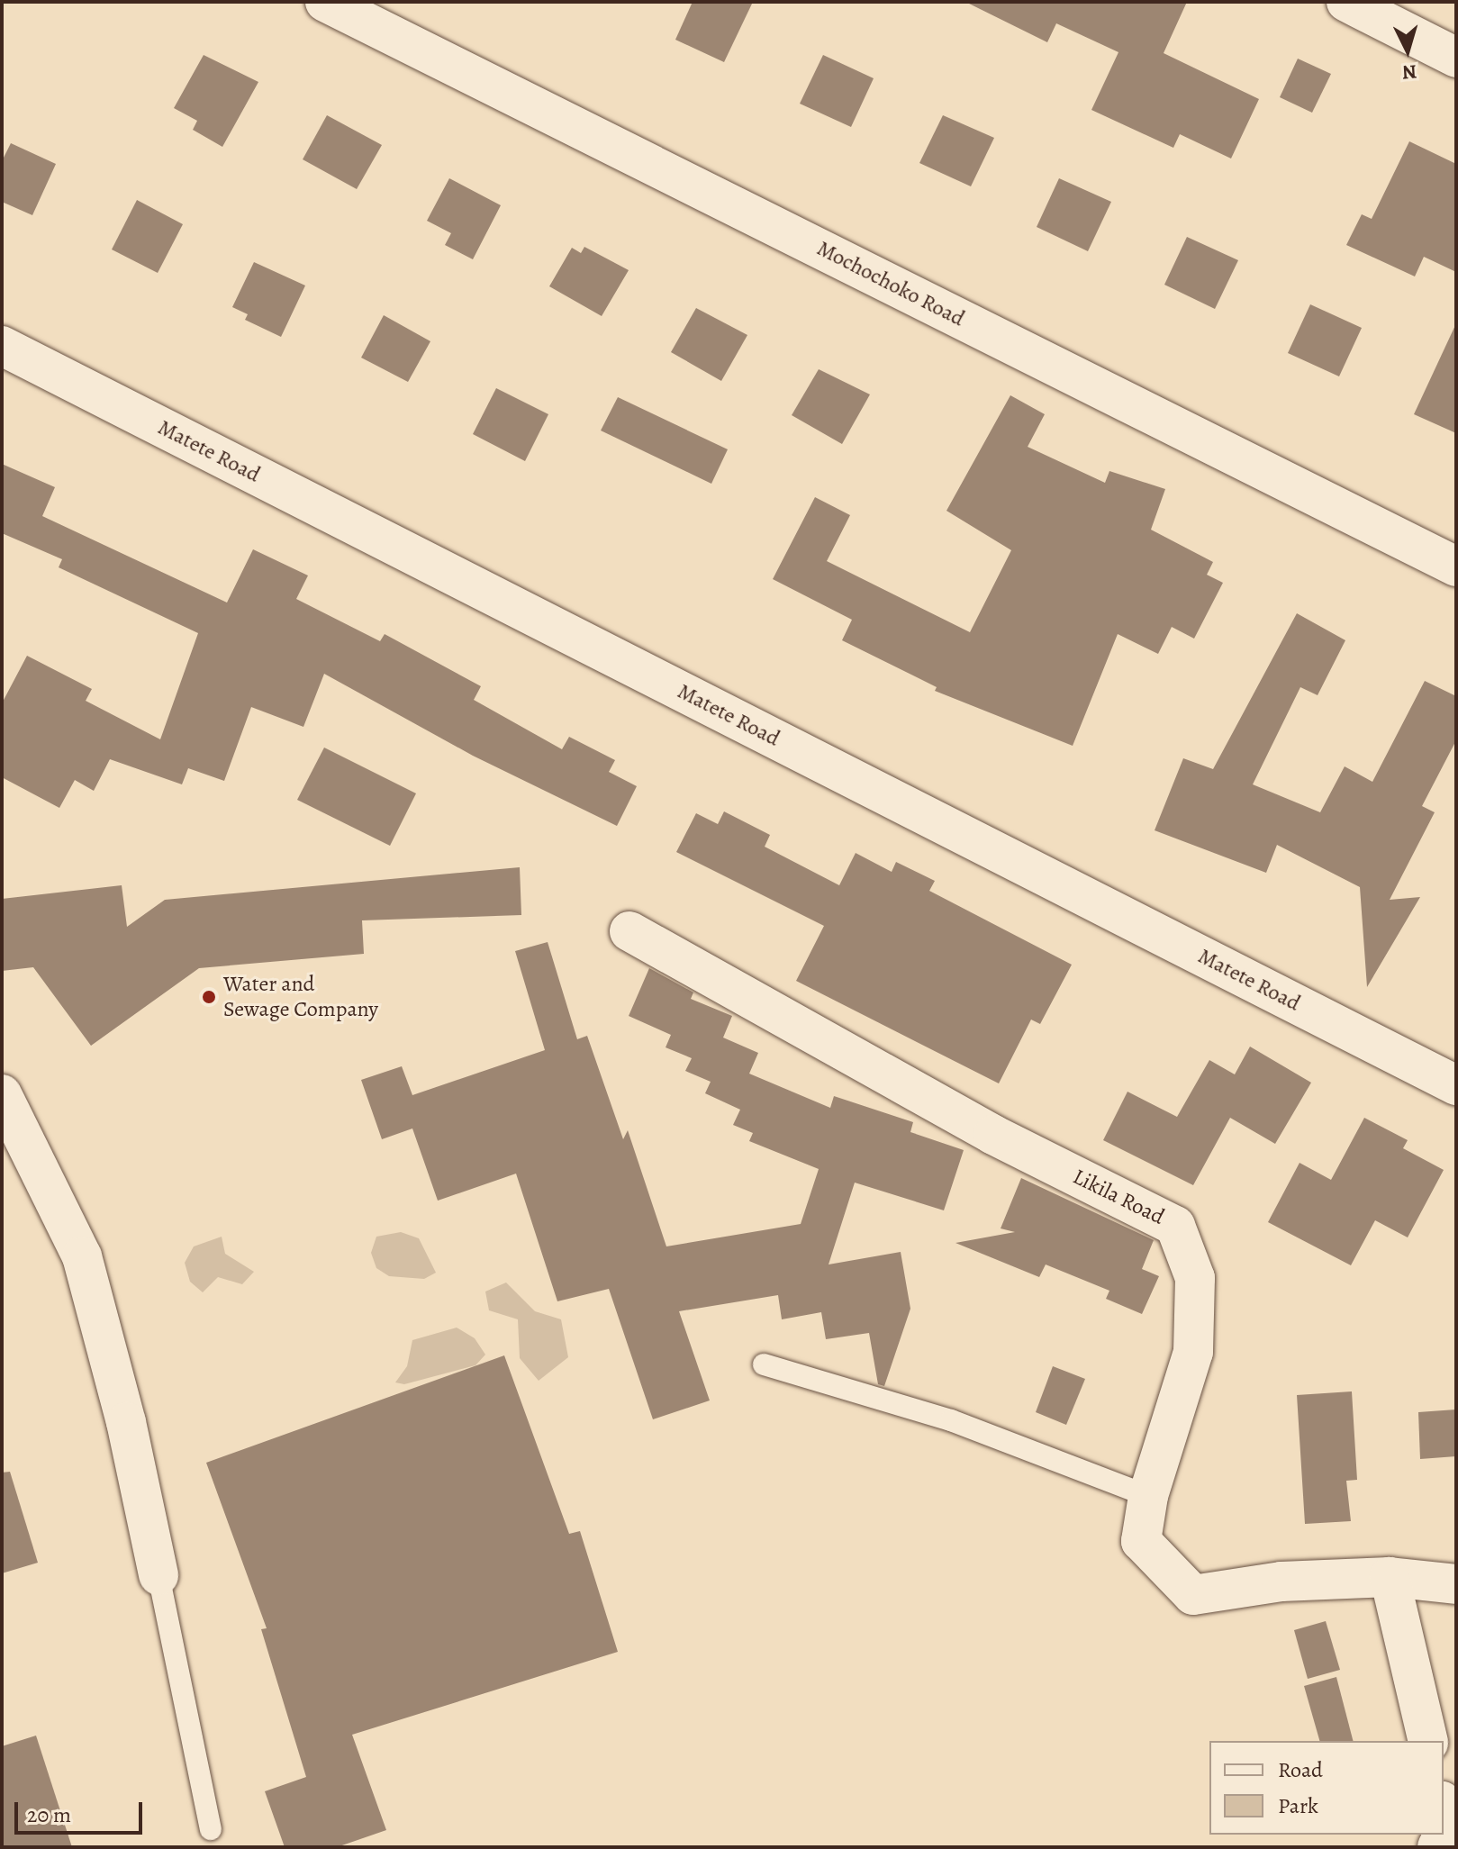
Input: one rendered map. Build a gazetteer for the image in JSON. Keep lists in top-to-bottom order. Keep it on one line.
{"streets":{"street":["Mochochoko Road","Matete Road","Likila Road"]},"places":["Water and Sewage Company"],"legend":["Road","Park"],"scale_bar":"20 m","north":"bottom"}
